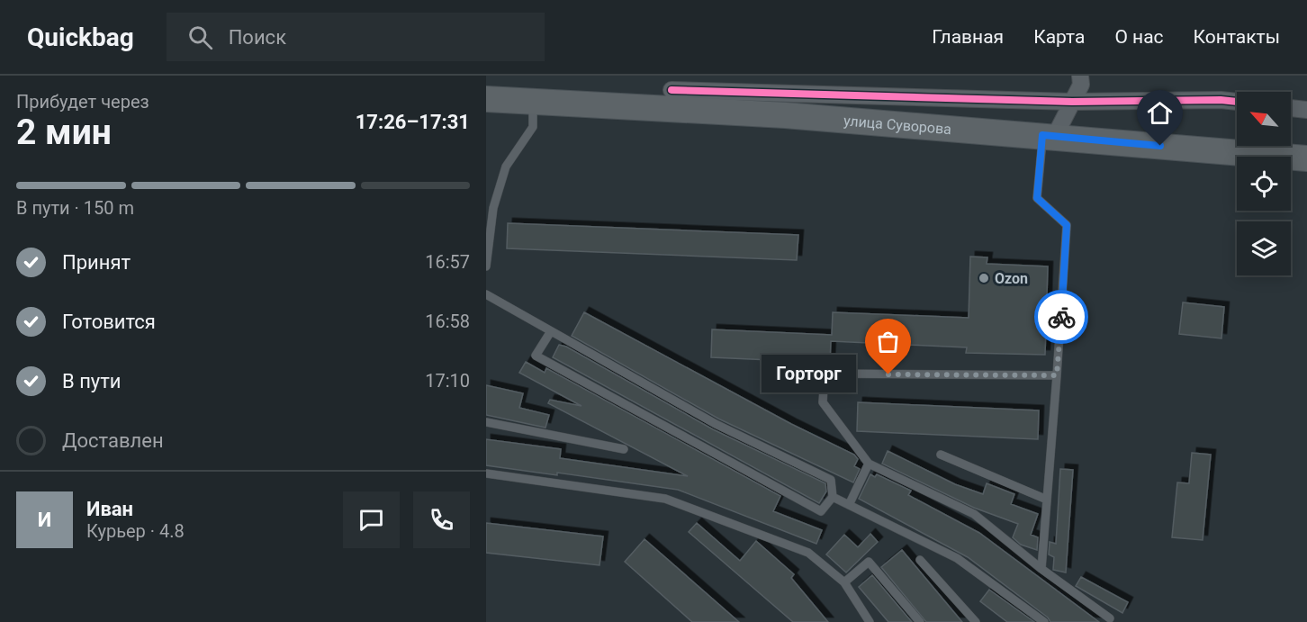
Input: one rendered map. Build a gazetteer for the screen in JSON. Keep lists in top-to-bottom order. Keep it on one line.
{"streets":{"main road":["улица Суворова"]},"places":["Ozon","Горторг"],"north":"top left","page":{"header":"Quickbag","search":"Поиск","nav":["Главная","Карта","О нас","Контакты"],"heading":["2 мин","Прибудет через","17:26–17:31"],"panel":["Иван","Курьер · 4.8"],"bar":"В пути · 150 m","list":[["Принят","16:57"],["Готовится","16:58"],["В пути","17:10"],"Доставлен"],"bubble":"Горторг","round":"И"}}
